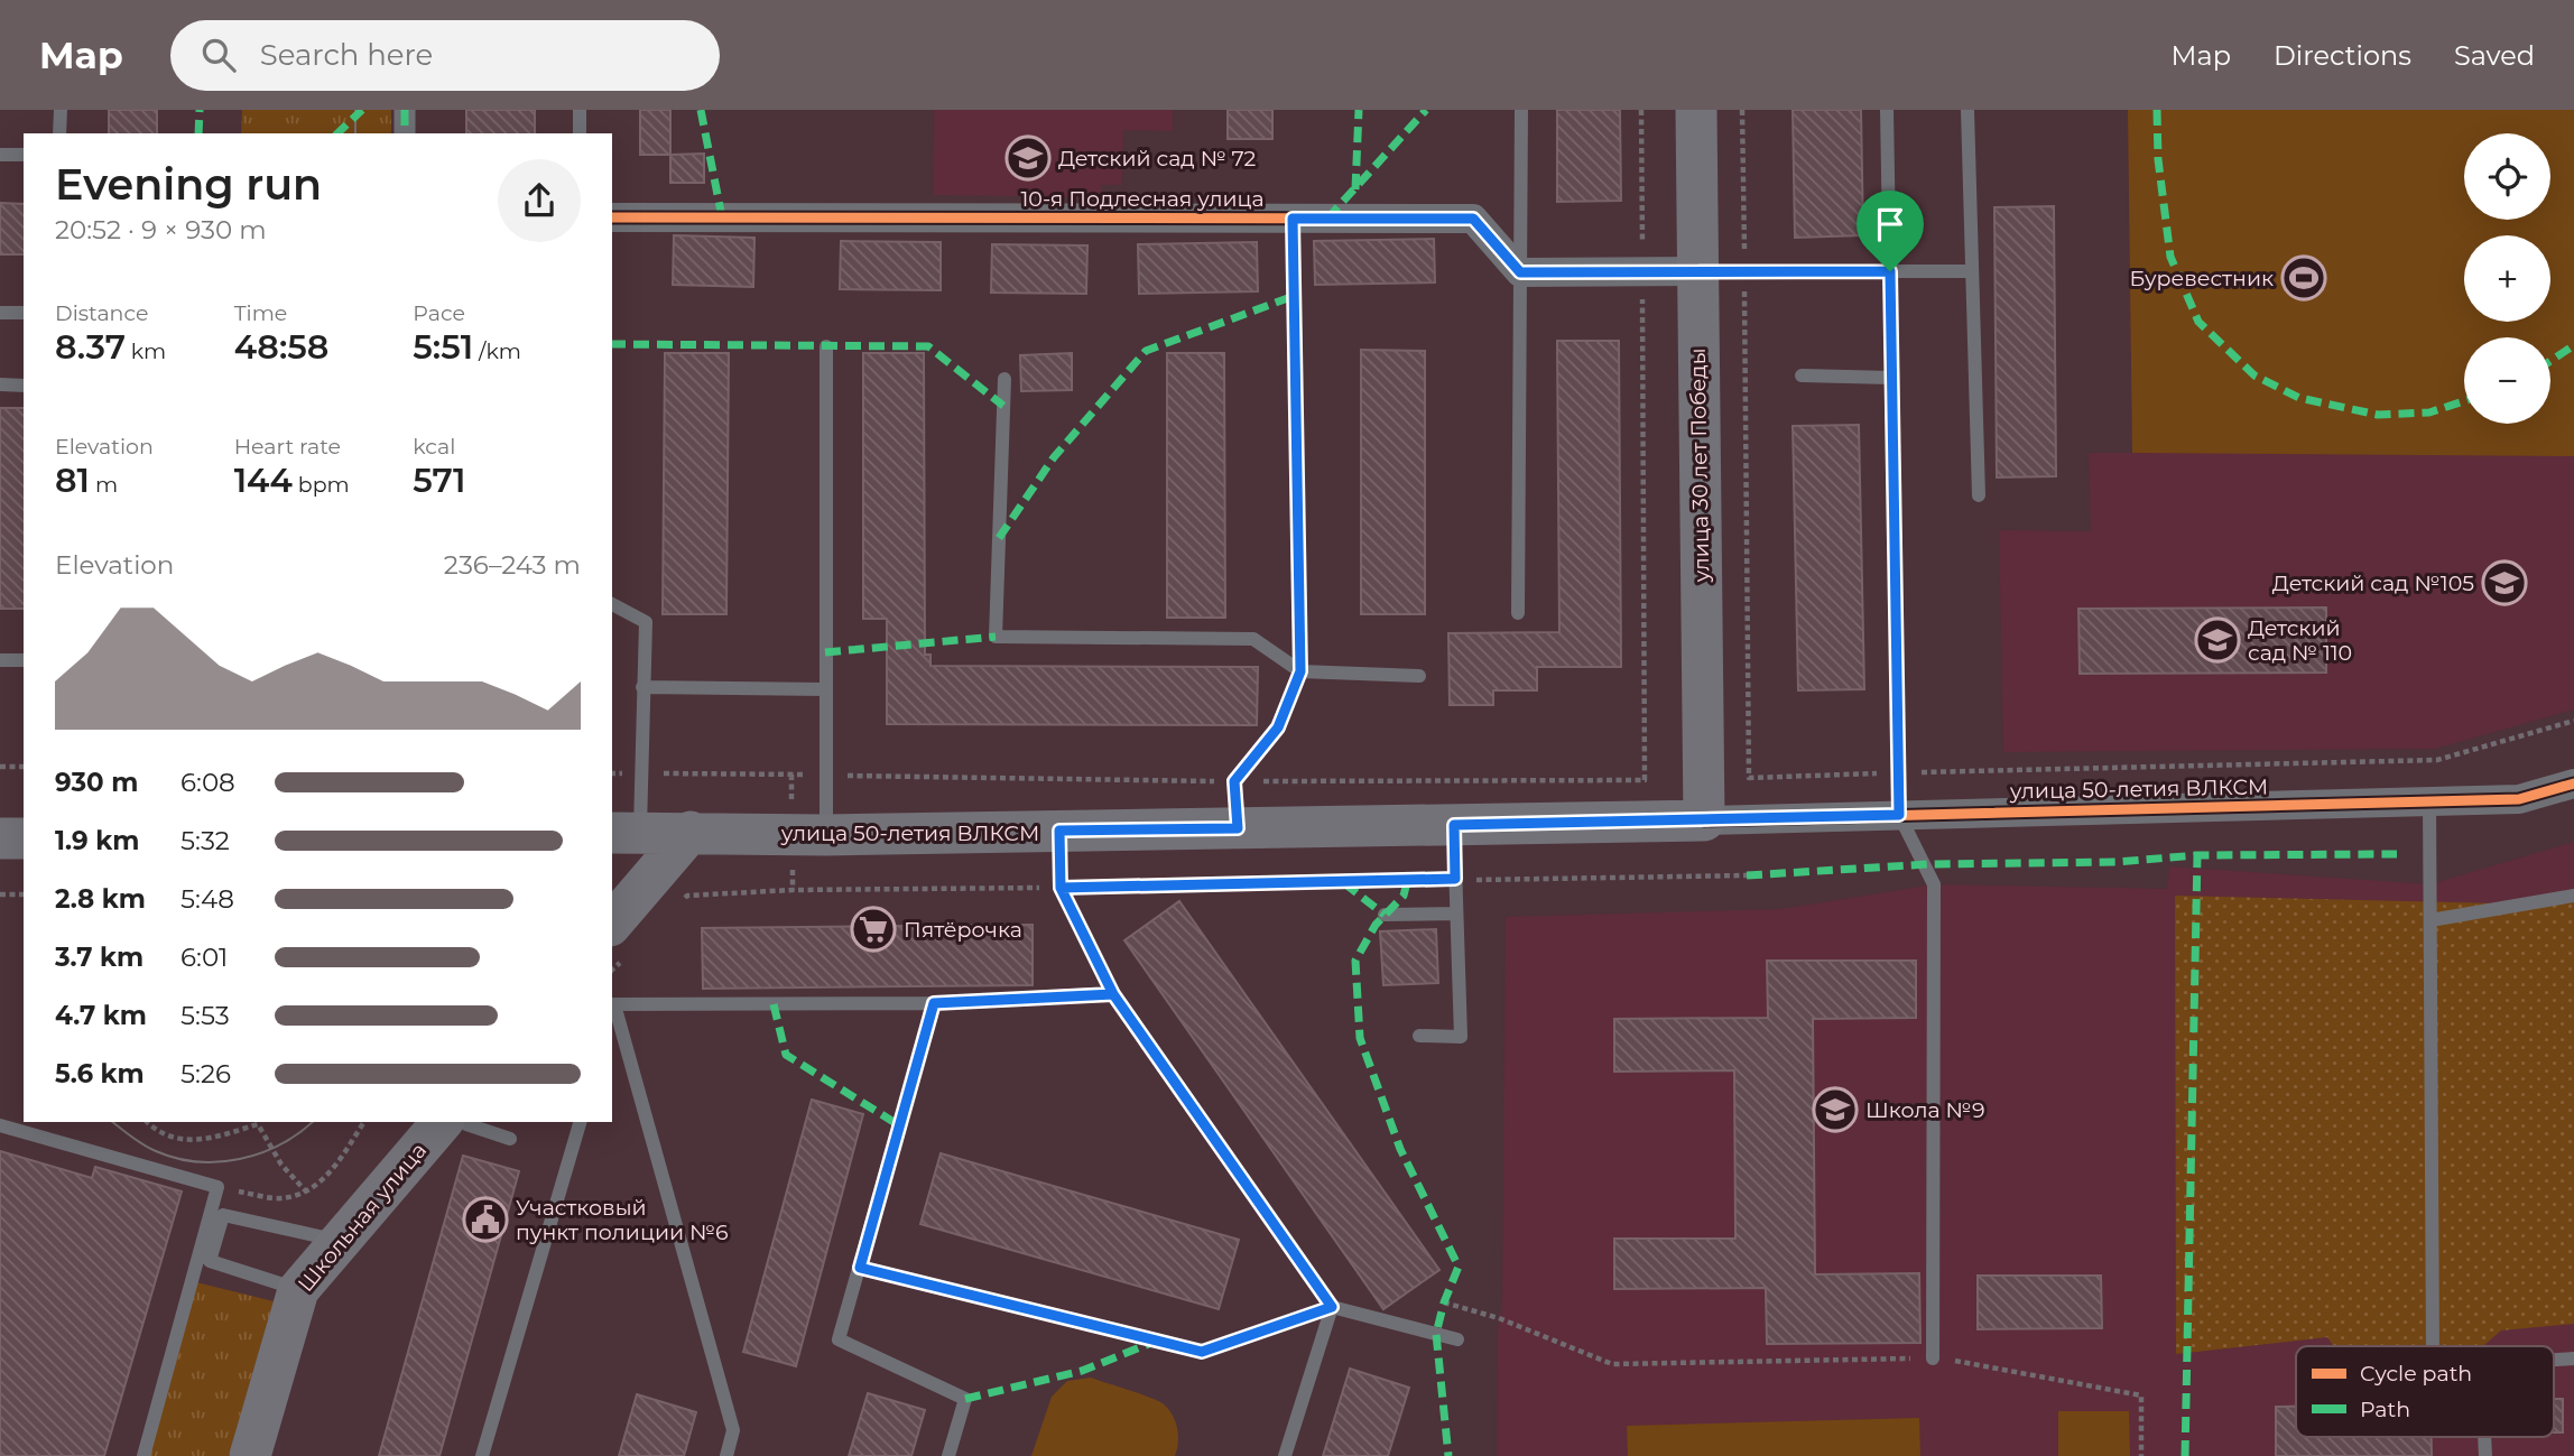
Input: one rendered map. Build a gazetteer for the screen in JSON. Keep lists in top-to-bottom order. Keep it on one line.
{"streets":{"main road":["улица 30 лет Победы","улица 50-летия ВЛКСМ","Школьная улица"],"street":["10-я Подлесная улица"]},"crossings":[["улица 30 лет Победы","улица 50-летия ВЛКСМ"]],"places":{"school or university":["Детский сад № 72","Детский сад №105","Детский сад № 110","Школа №9"],"sports":["Буревестник"],"supermarket":["Пятёрочка"],"public building":["Участковый пункт полиции №6"]},"legend":["Cycle path","Path"],"page":{"header":"Map","search":"Search here","nav":["Map","Directions","Saved"],"map_buttons":["+","−"],"heading":["Evening run","20:52 · 9 × 930 m"],"stats":[["Distance","8.37 km"],["Time","48:58"],["Pace","5:51 /km"],["Elevation","81 m"],["Heart rate","144 bpm"],["kcal","571"]],"chart":["Elevation","236–243 m"],"list":[{"name":"930 m","note":"6:08"},{"name":"1.9 km","note":"5:32"},{"name":"2.8 km","note":"5:48"},{"name":"3.7 km","note":"6:01"},{"name":"4.7 km","note":"5:53"},{"name":"5.6 km","note":"5:26"}]}}
